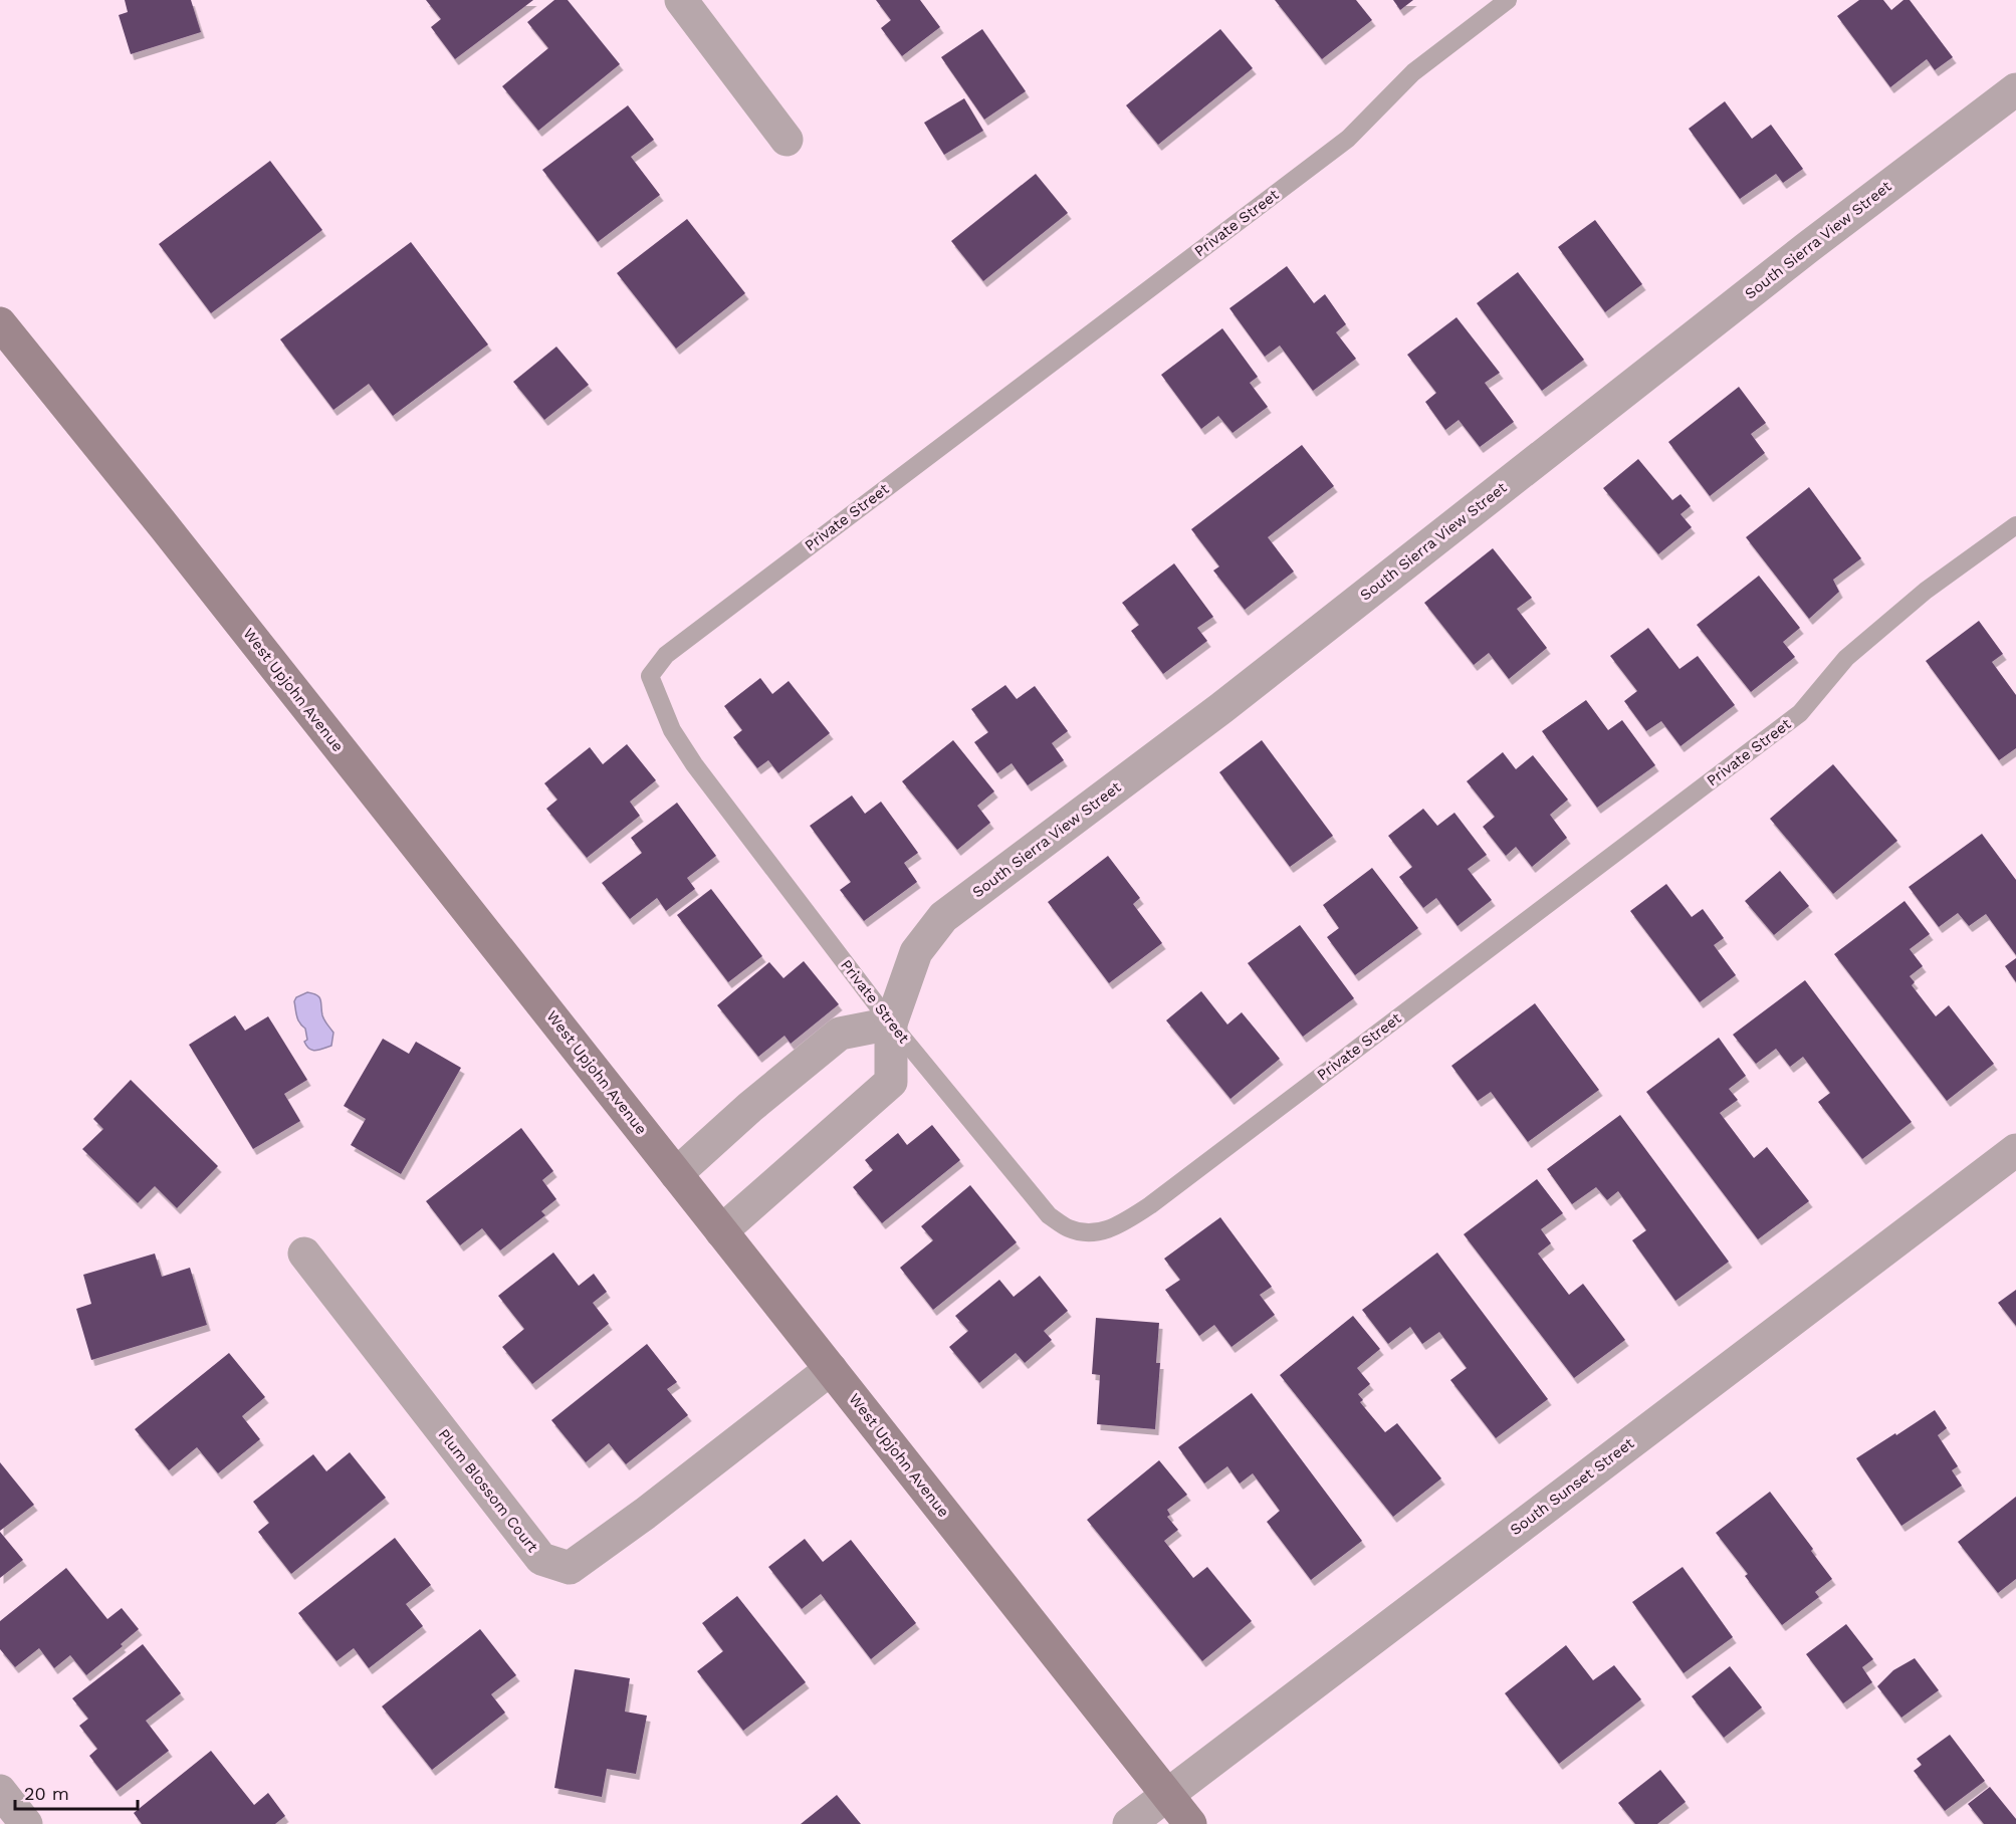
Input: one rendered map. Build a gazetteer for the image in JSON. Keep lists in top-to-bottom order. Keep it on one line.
{"streets":{"main road":["West Upjohn Avenue"],"street":["South Sierra View Street","South Sunset Street","Plum Blossom Court"],"lane":["Private Street"]},"crossings":[["Private Street","South Sierra View Street"],["South Sierra View Street","West Upjohn Avenue"],["West Upjohn Avenue","South Sunset Street"],["West Upjohn Avenue","Plum Blossom Court"]],"scale_bar":"20 m"}
